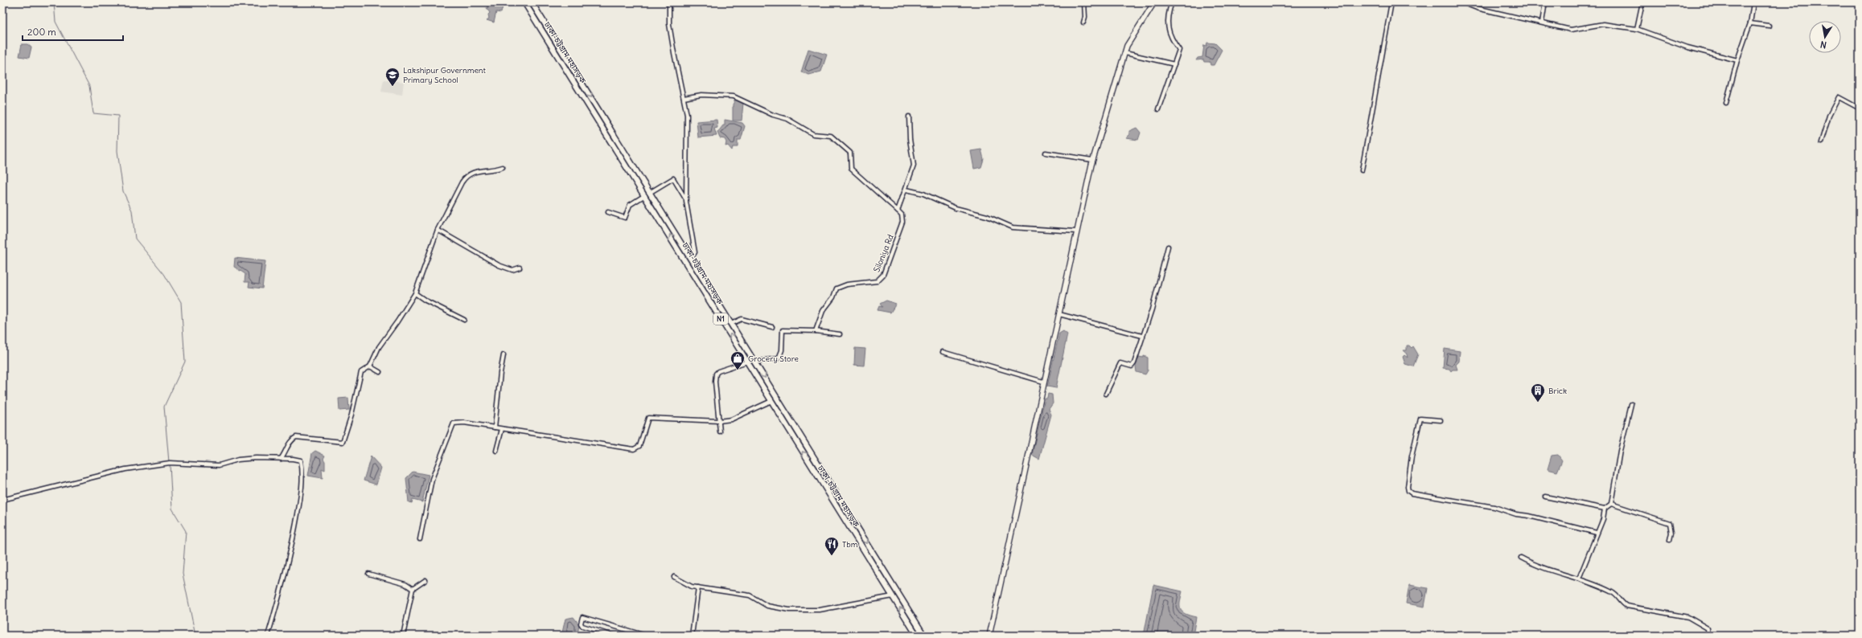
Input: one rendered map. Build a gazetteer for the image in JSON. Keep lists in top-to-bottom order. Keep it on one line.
{"streets":{"highway":["ঢাকা-চট্টগ্রাম মহাসড়ক","N1"],"street":["Siloniya Rd"]},"places":{"school or university":["Lakshipur Government Primary School"],"shop":["Grocery Store"],"building":["Brick"],"restaurant":["Tbm"]},"scale_bar":"200 m","north":"bottom"}
